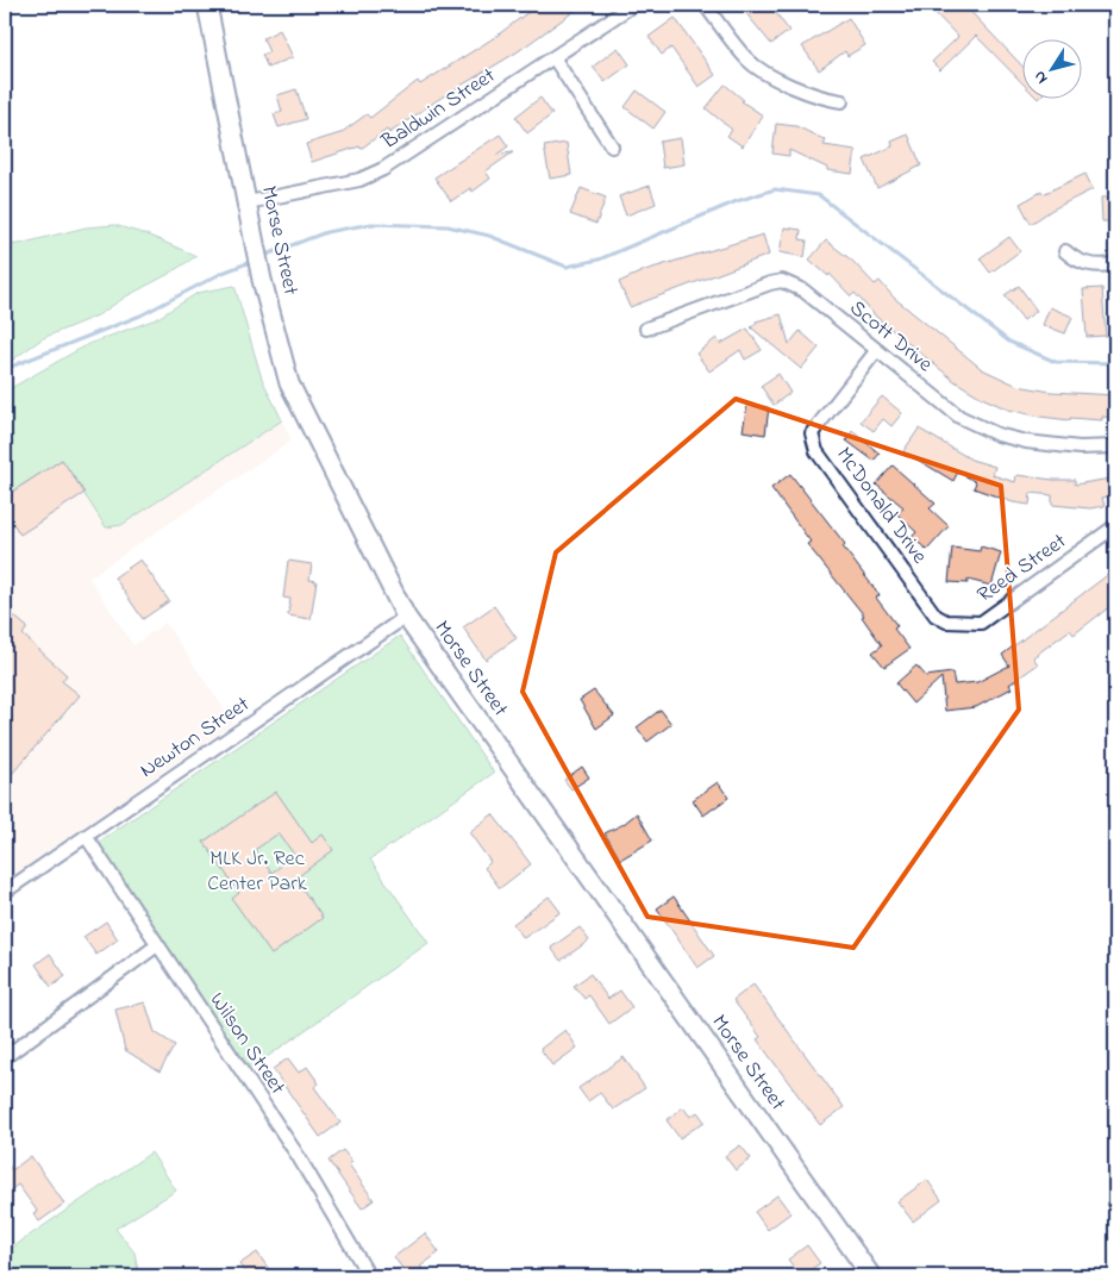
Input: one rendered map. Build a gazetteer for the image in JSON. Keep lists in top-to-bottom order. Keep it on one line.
{"streets":{"street":["Baldwin Street","Morse Street","Scott Drive","McDonald Drive","Reed Street","Newton Street","Wilson Street"]},"crossings":[["Baldwin Street","Morse Street"],["Morse Street","Newton Street"],["Scott Drive","McDonald Drive"],["McDonald Drive","Reed Street"],["Newton Street","Wilson Street"]],"parks":["MLK Jr. Rec Center Park"],"north":"bottom left"}
